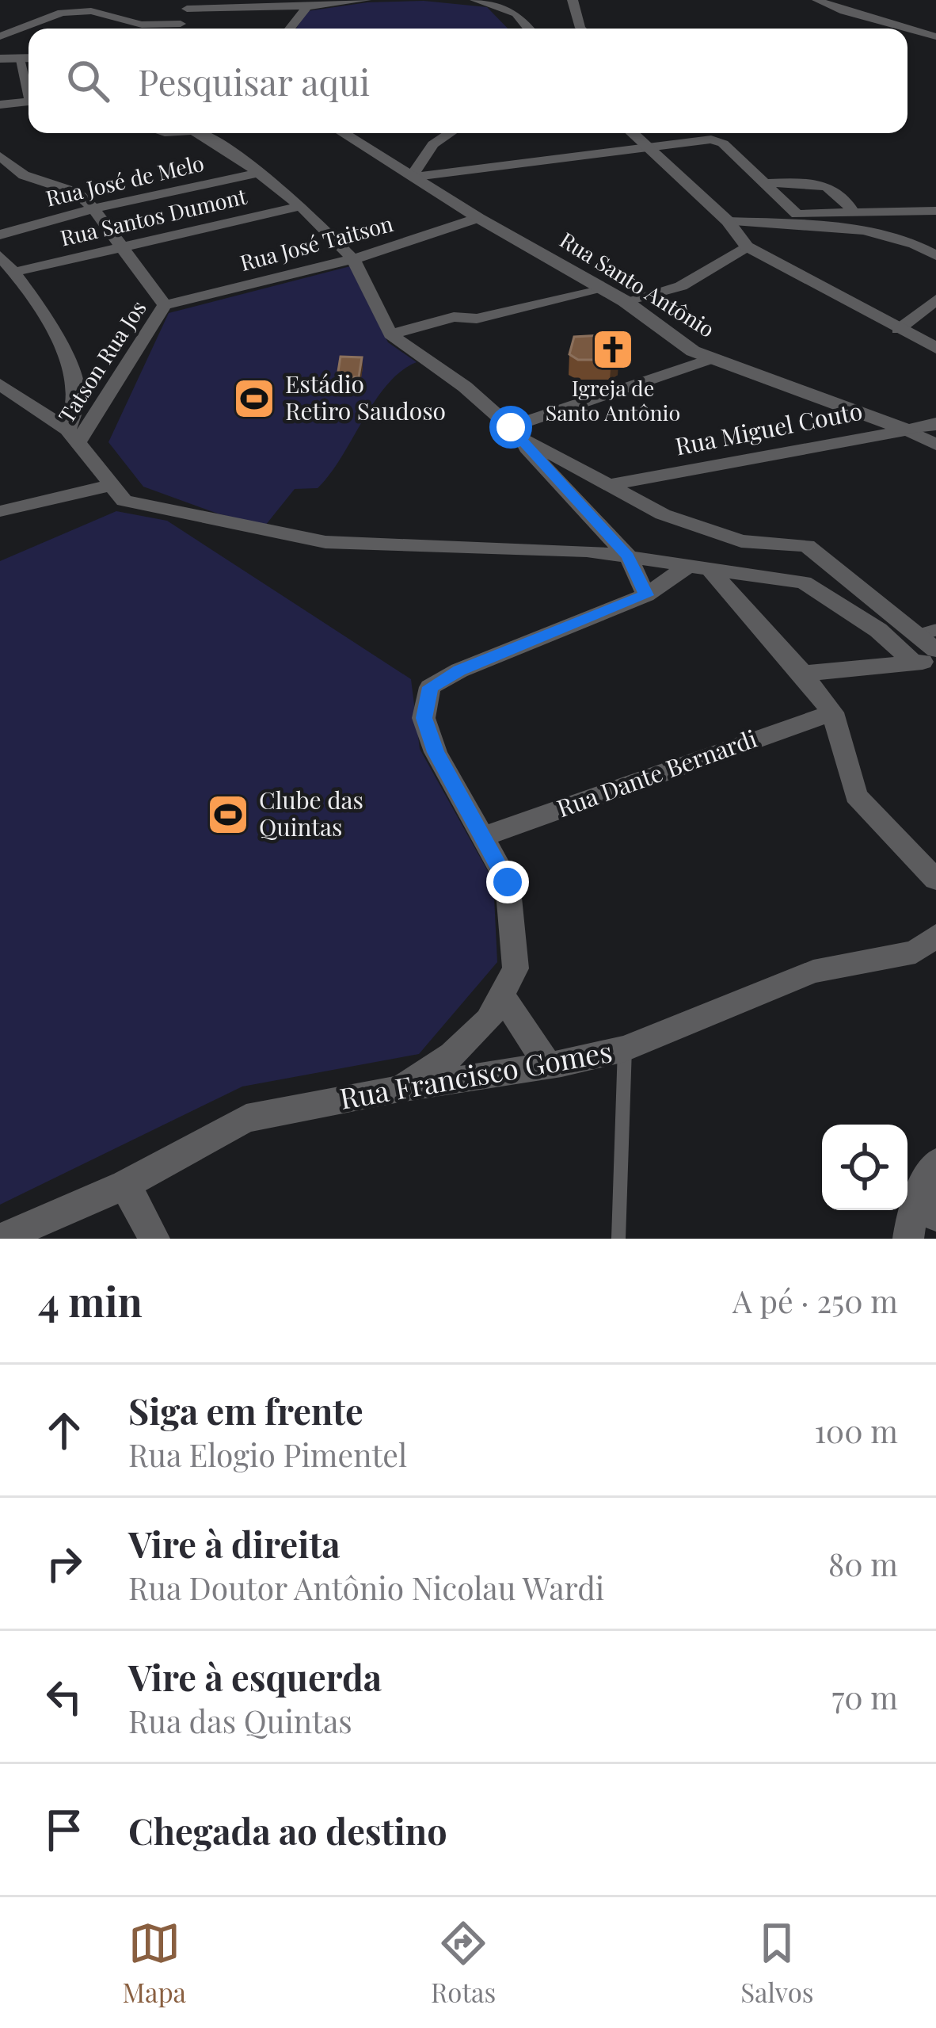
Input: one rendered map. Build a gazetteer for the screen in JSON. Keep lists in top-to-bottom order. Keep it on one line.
{"streets":{"street":["Rua José de Melo","Rua Santos Dumont","Rua José Taitson","Rua Santo Antônio","Tatson Rua Jos","Rua Miguel Couto","Rua Dante Bernardi","Rua Francisco Gomes"]},"crossings":[["Rua José Taitson","Rua Santo Antônio"],["Rua José Taitson","Tatson Rua Jos"],["Rua Santo Antônio","Rua Miguel Couto"]],"places":{"church":["Igreja de Santo Antônio"],"sports":["Estádio Retiro Saudoso","Clube das Quintas"]},"page":{"search":"Pesquisar aqui","heading":["4 min","A pé · 250 m"],"list":[["Siga em frente","Rua Elogio Pimentel","100 m"],["Vire à direita","Rua Doutor Antônio Nicolau Wardi","80 m"],["Vire à esquerda","Rua das Quintas","70 m"],"Chegada ao destino"],"nav":["Mapa","Rotas","Salvos"]}}
